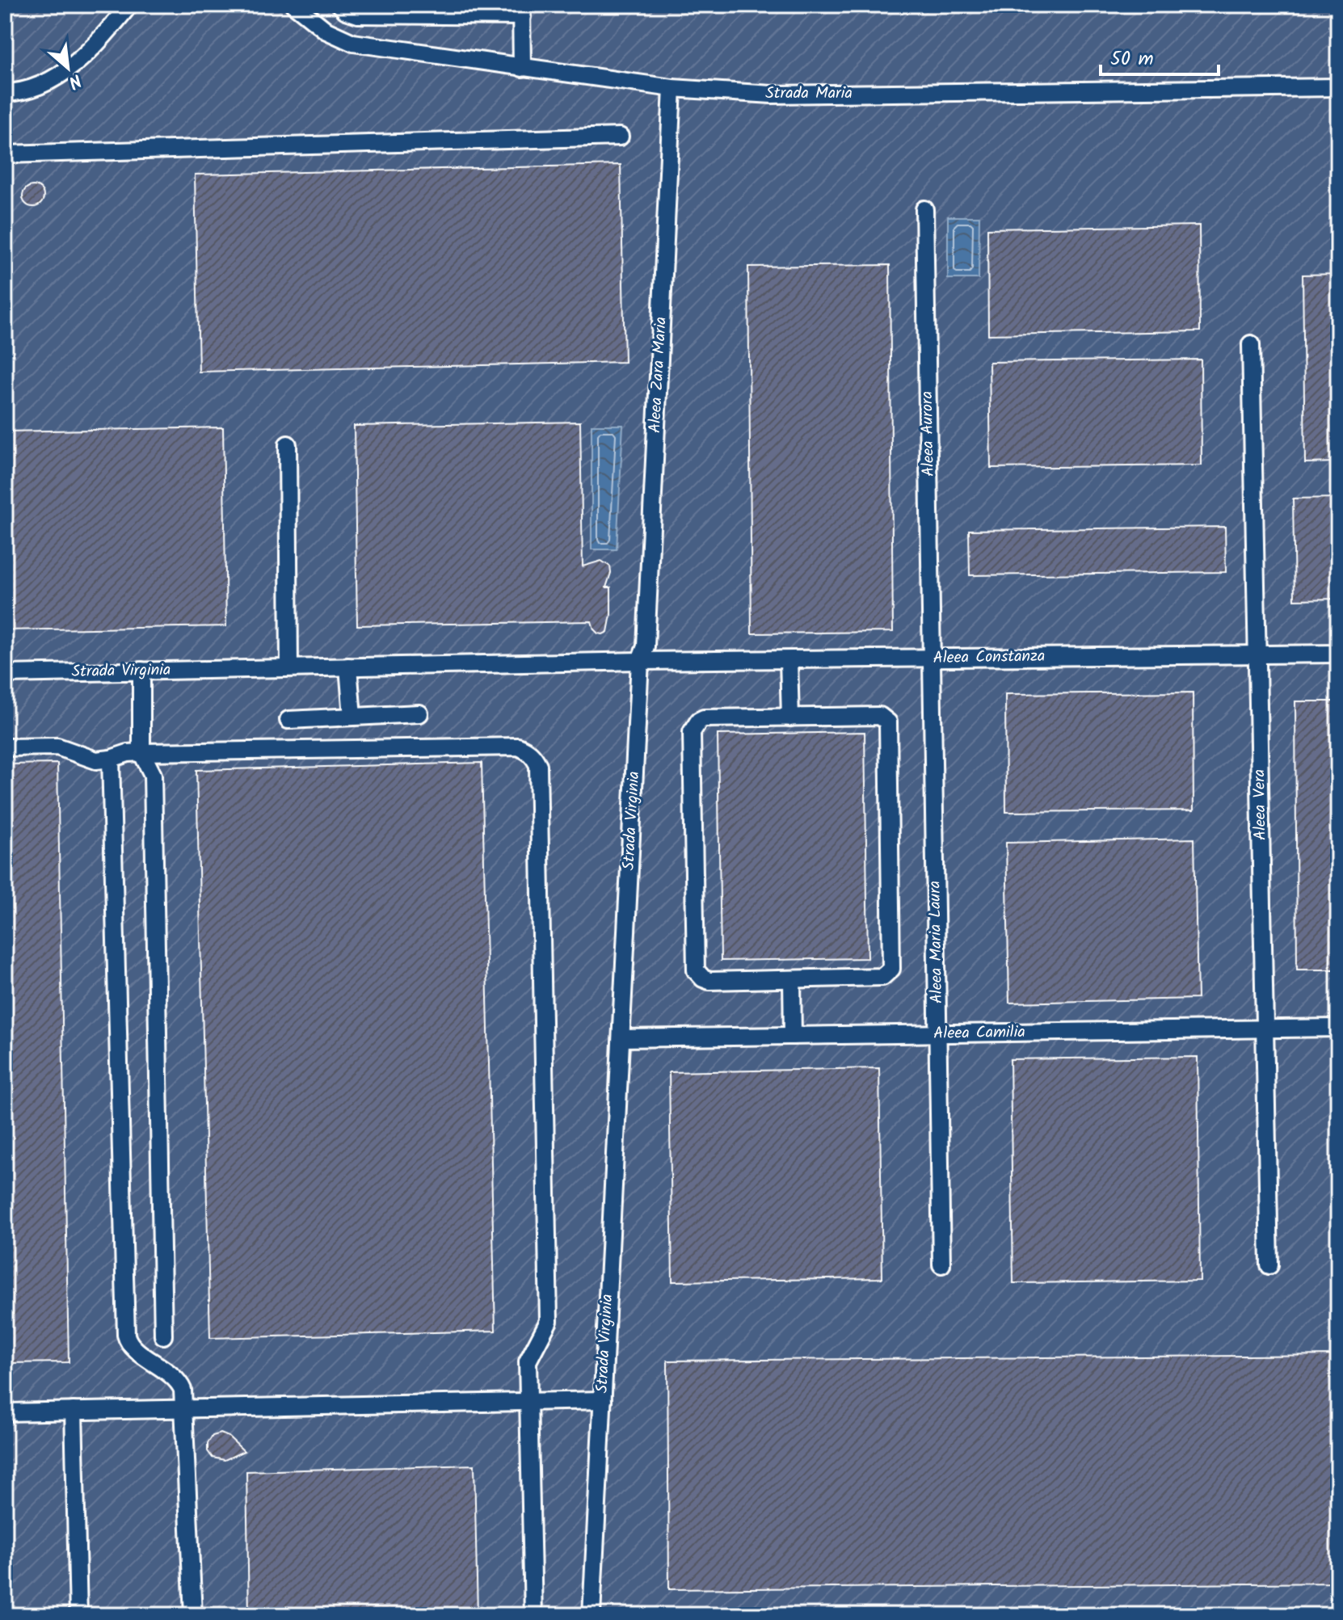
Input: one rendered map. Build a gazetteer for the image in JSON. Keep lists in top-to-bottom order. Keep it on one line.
{"streets":{"street":["Strada Maria","Aleea Zara Maria","Aleea Aurora","Aleea Constanza","Strada Virginia","Aleea Vera","Aleea Maria Laura","Aleea Camilia"]},"crossings":[["Strada Maria","Aleea Zara Maria"],["Aleea Zara Maria","Aleea Constanza"],["Aleea Zara Maria","Strada Virginia"],["Aleea Aurora","Aleea Constanza"],["Aleea Aurora","Aleea Maria Laura"],["Aleea Constanza","Strada Virginia"],["Aleea Constanza","Aleea Vera"],["Aleea Constanza","Aleea Maria Laura"],["Strada Virginia","Aleea Camilia"],["Aleea Vera","Aleea Camilia"],["Aleea Maria Laura","Aleea Camilia"]],"scale_bar":"50 m","north":"bottom right"}
